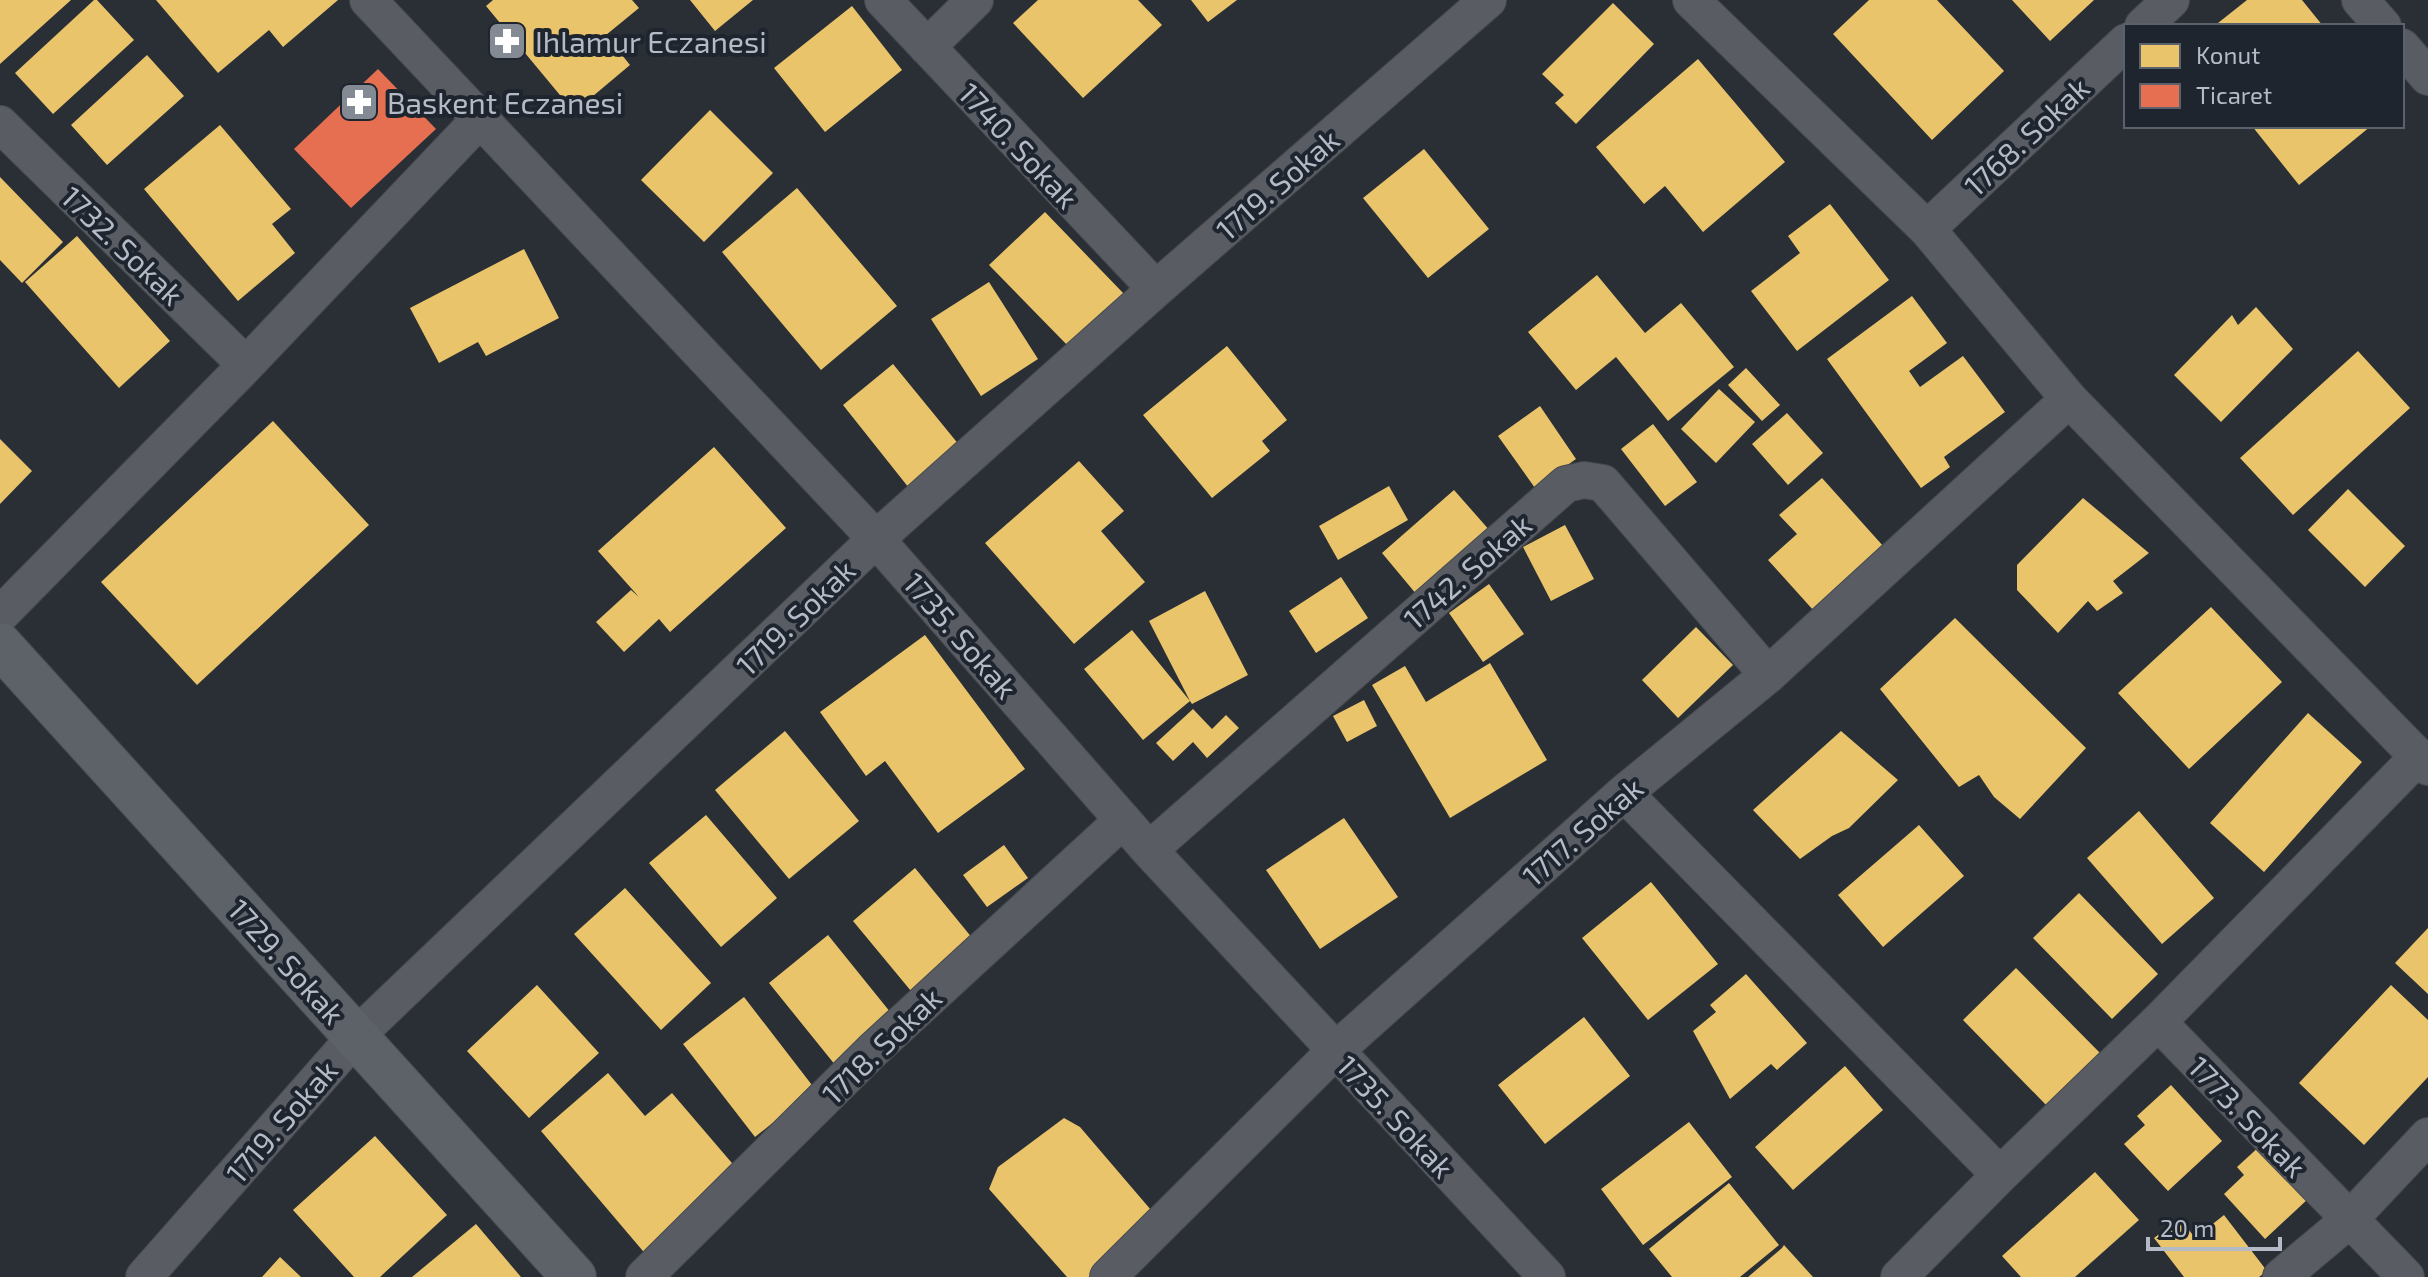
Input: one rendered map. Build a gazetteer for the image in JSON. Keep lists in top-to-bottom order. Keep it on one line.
{"streets":{"street":["1768. Sokak","1740. Sokak","1719. Sokak","1732. Sokak","1742. Sokak","1735. Sokak","1717. Sokak","1729. Sokak","1718. Sokak","1773. Sokak"]},"crossings":[["1740. Sokak","1719. Sokak"],["1719. Sokak","1735. Sokak"],["1719. Sokak","1729. Sokak"],["1742. Sokak","1735. Sokak"],["1742. Sokak","1717. Sokak"],["1735. Sokak","1717. Sokak"],["1735. Sokak","1718. Sokak"]],"places":{"pharmacy":["Ihlamur Eczanesi","Baskent Eczanesi"]},"legend":["Konut","Ticaret"],"scale_bar":"20 m"}
